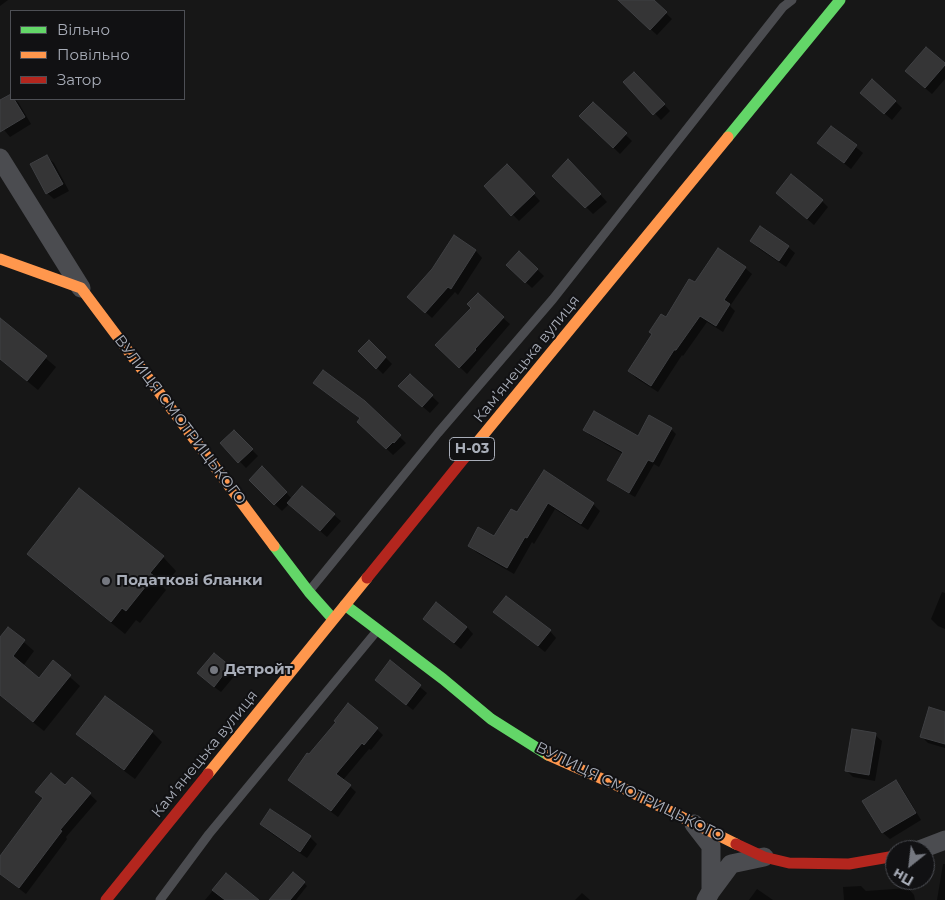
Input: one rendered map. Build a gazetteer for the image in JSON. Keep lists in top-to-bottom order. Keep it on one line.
{"streets":{"main road":["Камʼянецька вулиця","ВУЛИЦЯ СМОТРИЦЬКОГО","Н-03"]},"crossings":[["Камʼянецька вулиця","ВУЛИЦЯ СМОТРИЦЬКОГО"]],"places":["Податкові бланки","Детройт"],"legend":["Вільно","Повільно","Затор"],"north":"bottom left"}
